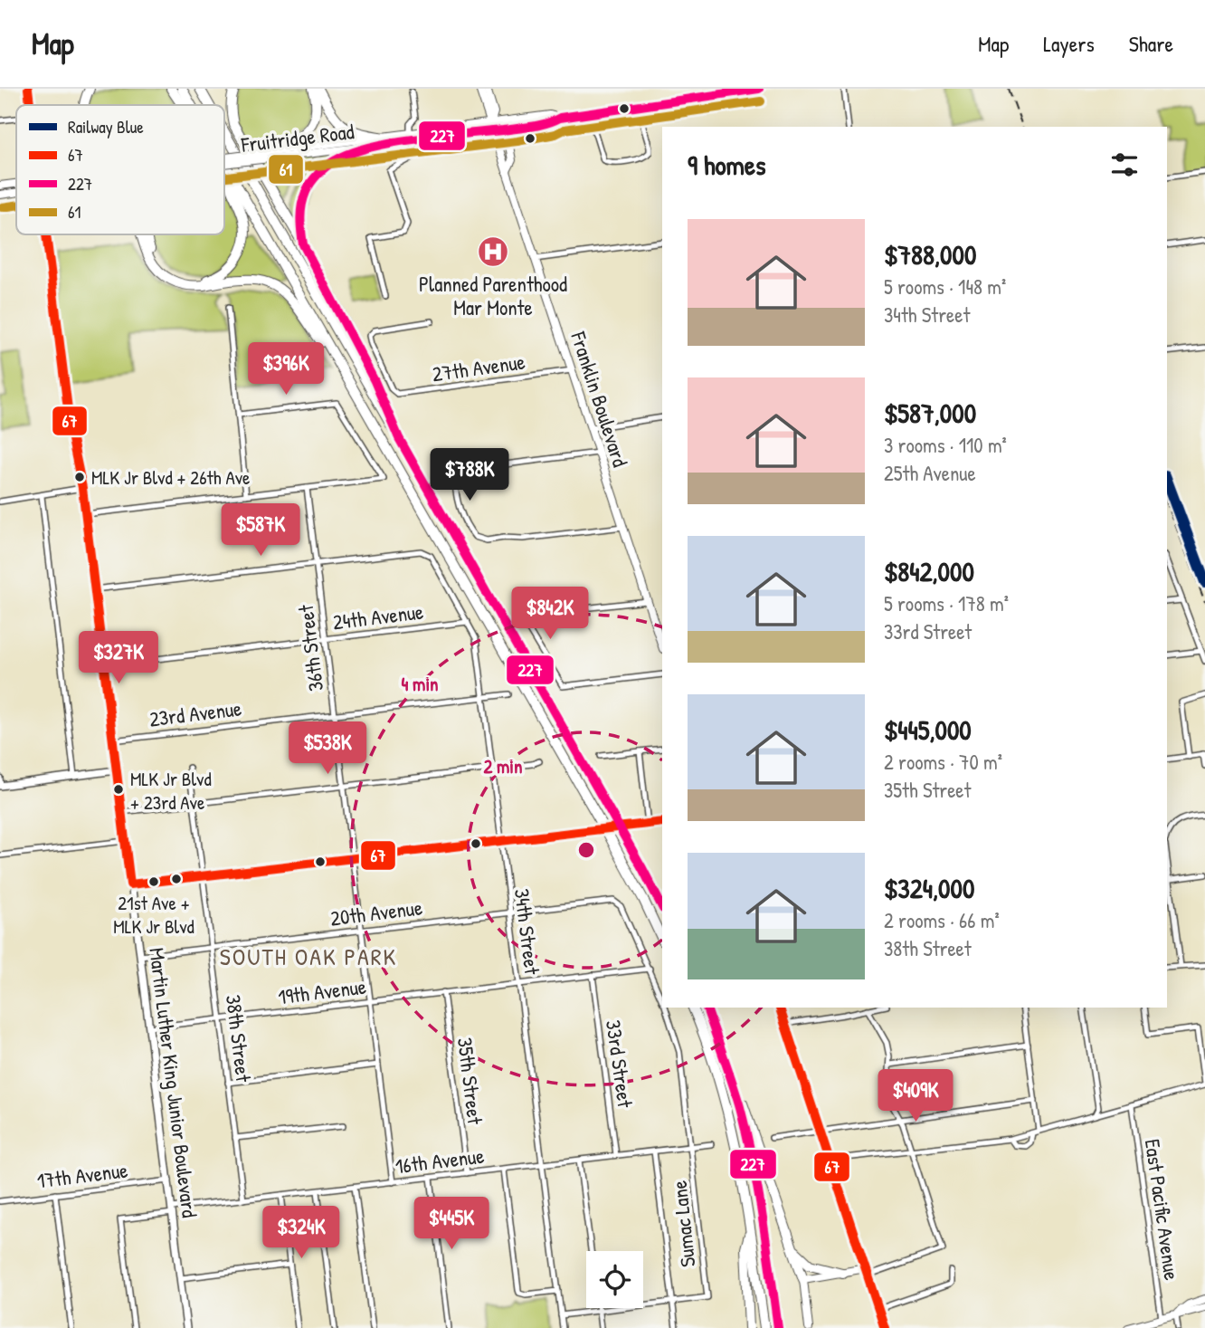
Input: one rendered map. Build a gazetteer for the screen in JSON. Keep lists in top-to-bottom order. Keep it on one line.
{"streets":{"main road":["Fruitridge Road","Franklin Boulevard"],"street":["27th Avenue","24th Avenue","36th Street","23rd Avenue","20th Avenue","34th Street","19th Avenue","38th Street","33rd Street","35th Street","Martin Luther King Junior Boulevard","16th Avenue","17th Avenue","East Pacific Avenue","Sumac Lane"]},"crossings":[["Fruitridge Road","Franklin Boulevard"],["27th Avenue","Franklin Boulevard"],["24th Avenue","36th Street"],["24th Avenue","34th Street"],["24th Avenue","Martin Luther King Junior Boulevard"],["36th Street","23rd Avenue"],["36th Street","20th Avenue"],["36th Street","34th Street"],["36th Street","19th Avenue"],["36th Street","16th Avenue"],["23rd Avenue","34th Street"],["23rd Avenue","Martin Luther King Junior Boulevard"],["20th Avenue","34th Street"],["20th Avenue","38th Street"],["20th Avenue","Martin Luther King Junior Boulevard"],["20th Avenue","Sumac Lane"],["34th Street","19th Avenue"],["34th Street","16th Avenue"],["19th Avenue","38th Street"],["19th Avenue","33rd Street"],["19th Avenue","35th Street"],["19th Avenue","Martin Luther King Junior Boulevard"],["19th Avenue","Sumac Lane"],["38th Street","16th Avenue"],["33rd Street","16th Avenue"],["35th Street","16th Avenue"],["Martin Luther King Junior Boulevard","16th Avenue"],["Martin Luther King Junior Boulevard","17th Avenue"],["16th Avenue","Sumac Lane"]],"districts":["SOUTH OAK PARK"],"places":{"hospital":["Planned Parenthood Mar Monte"],"other":["MLK Jr Blvd + 26th Ave","MLK Jr Blvd + 23rd Ave","21st Ave + MLK Jr Blvd"]},"lines":["transit line 67","transit line 227","transit line 61","rail line Blue"],"legend":["Railway Blue","67","227","61"],"page":{"header":"Map","nav":["Map","Layers","Share"],"heading":"9 homes","list":[{"name":"$788,000","note":"5 rooms · 148 m² · 34th Street"},{"name":"$587,000","note":"3 rooms · 110 m² · 25th Avenue"},{"name":"$842,000","note":"5 rooms · 178 m² · 33rd Street"},{"name":"$445,000","note":"2 rooms · 70 m² · 35th Street"},{"name":"$324,000","note":"2 rooms · 66 m² · 38th Street"}],"price":["$396K","$788K","$587K","$842K","$327K","$538K","$409K","$445K","$324K"]},"rings":["4 min","2 min"]}
